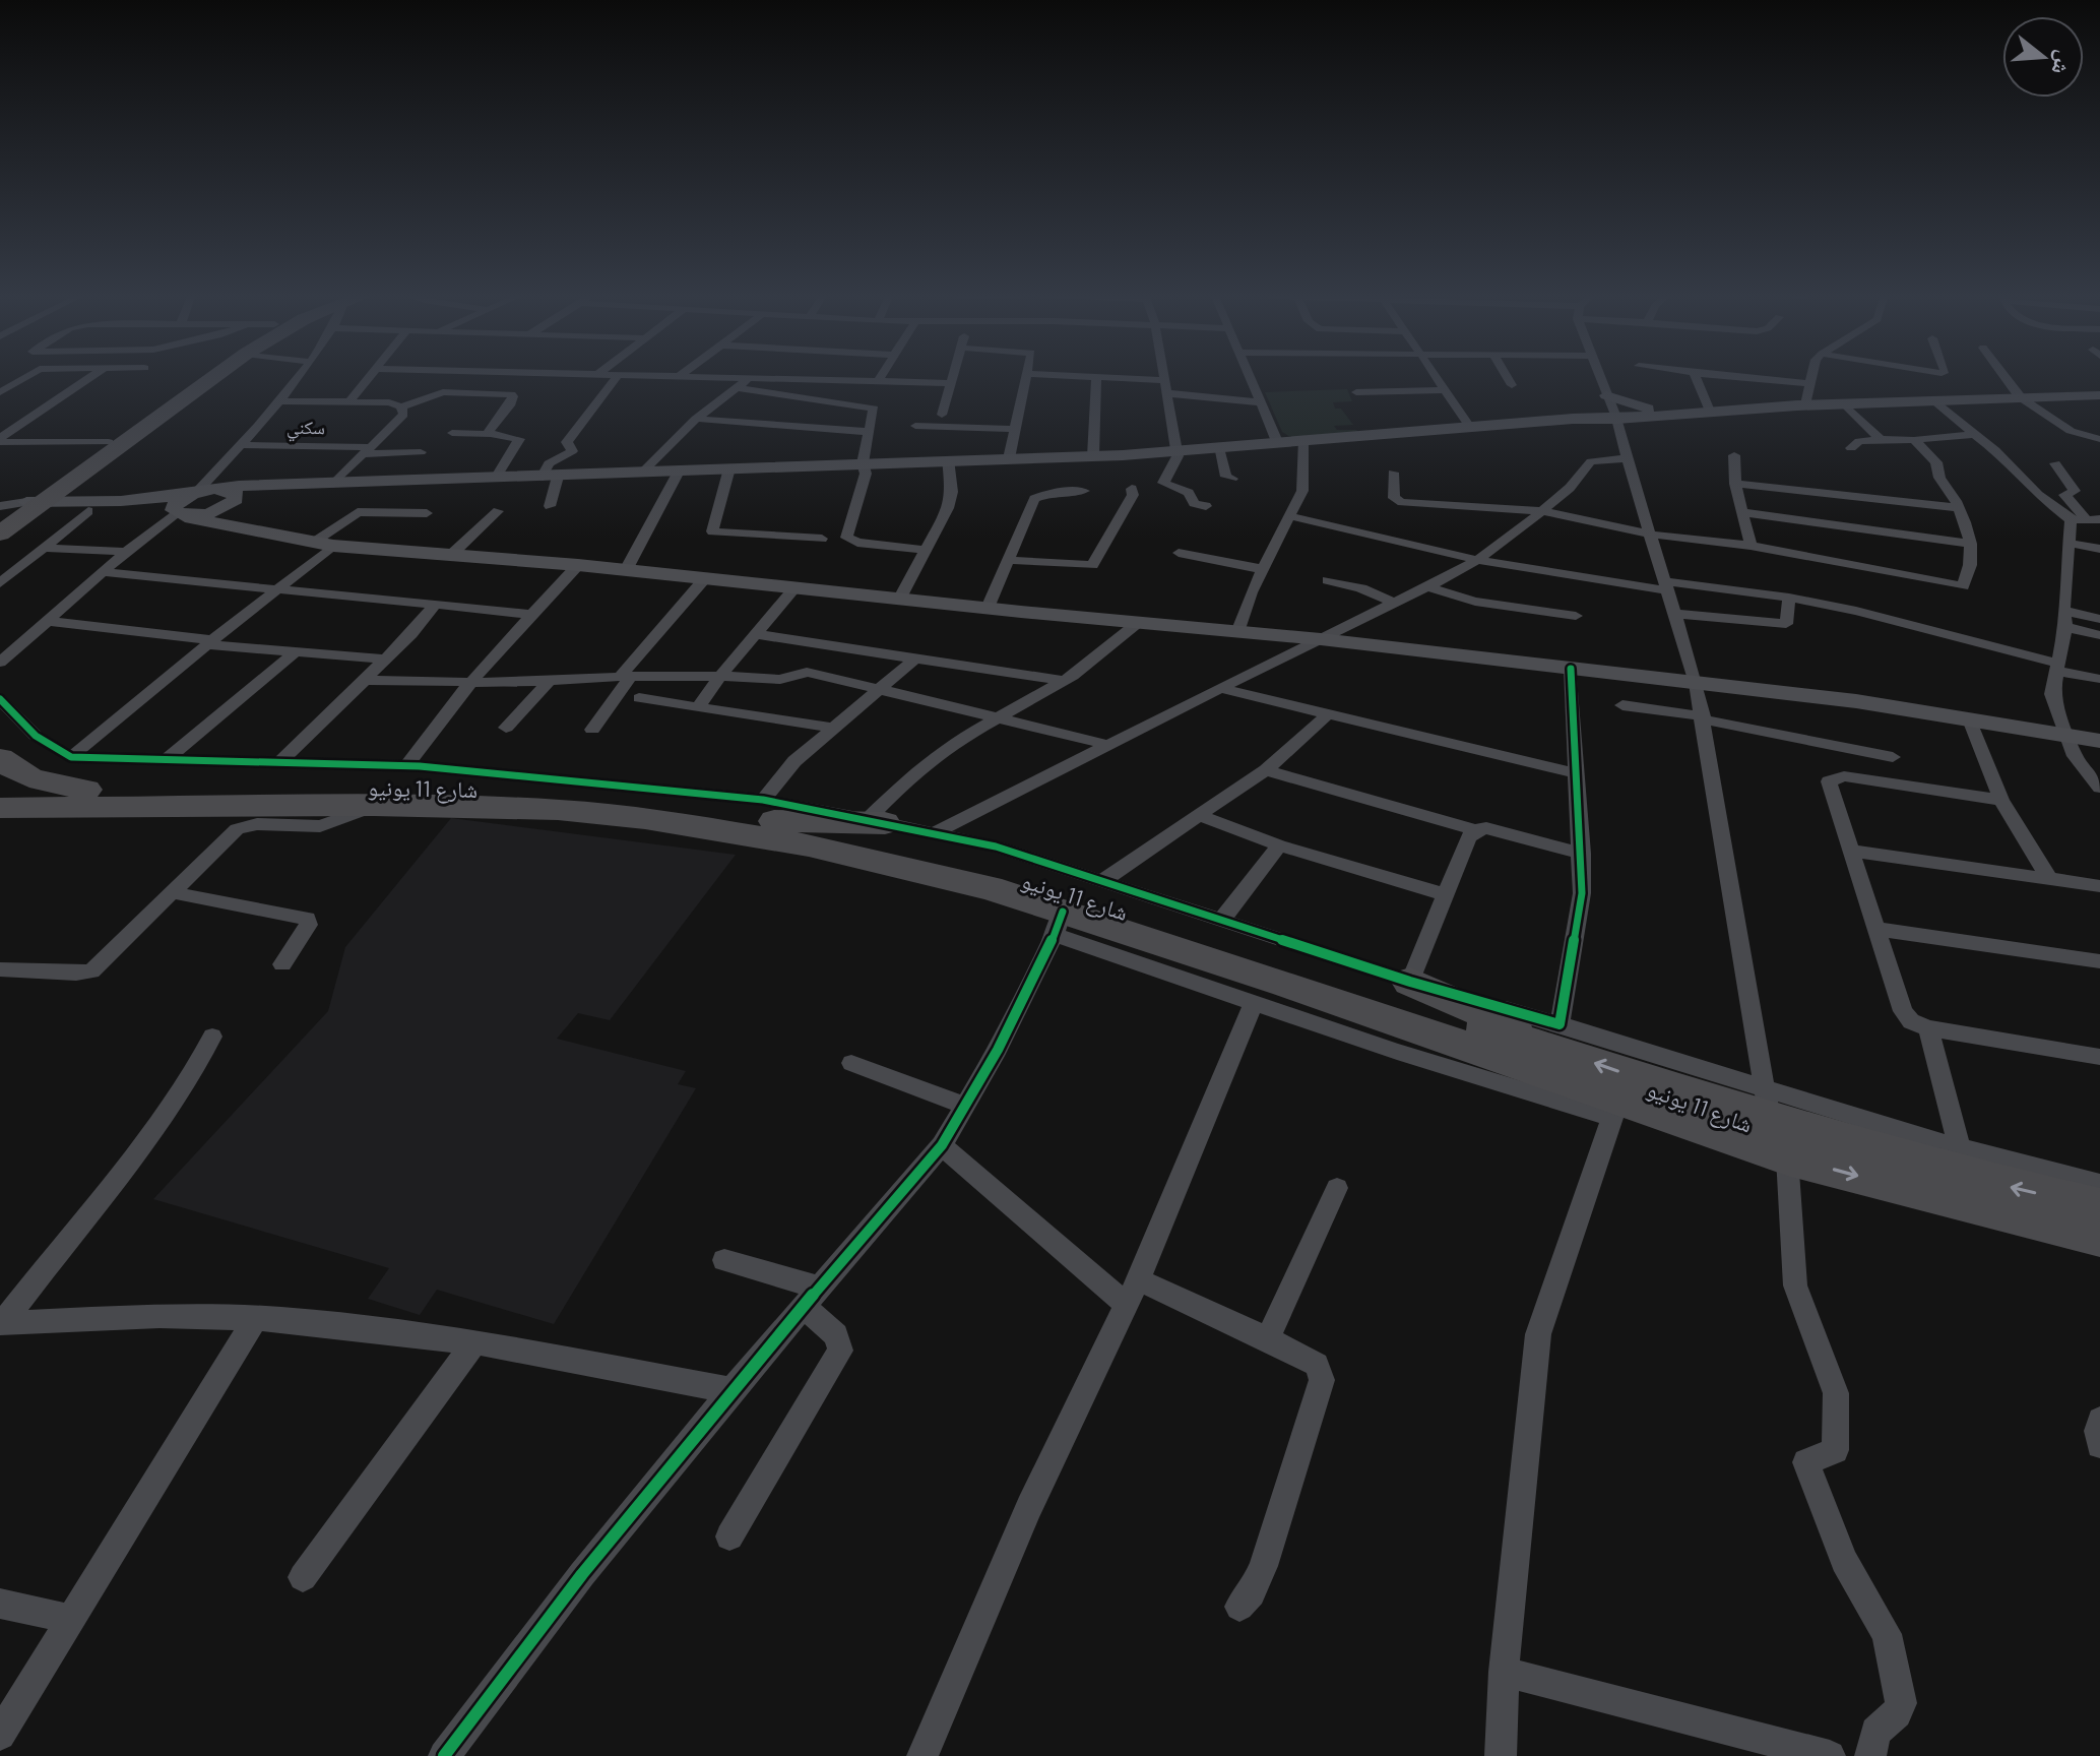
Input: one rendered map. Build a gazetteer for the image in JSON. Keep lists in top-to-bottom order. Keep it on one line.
{"streets":{"highway":["شارع 11 يونيو"],"street":["سكني"]},"north":"right"}
